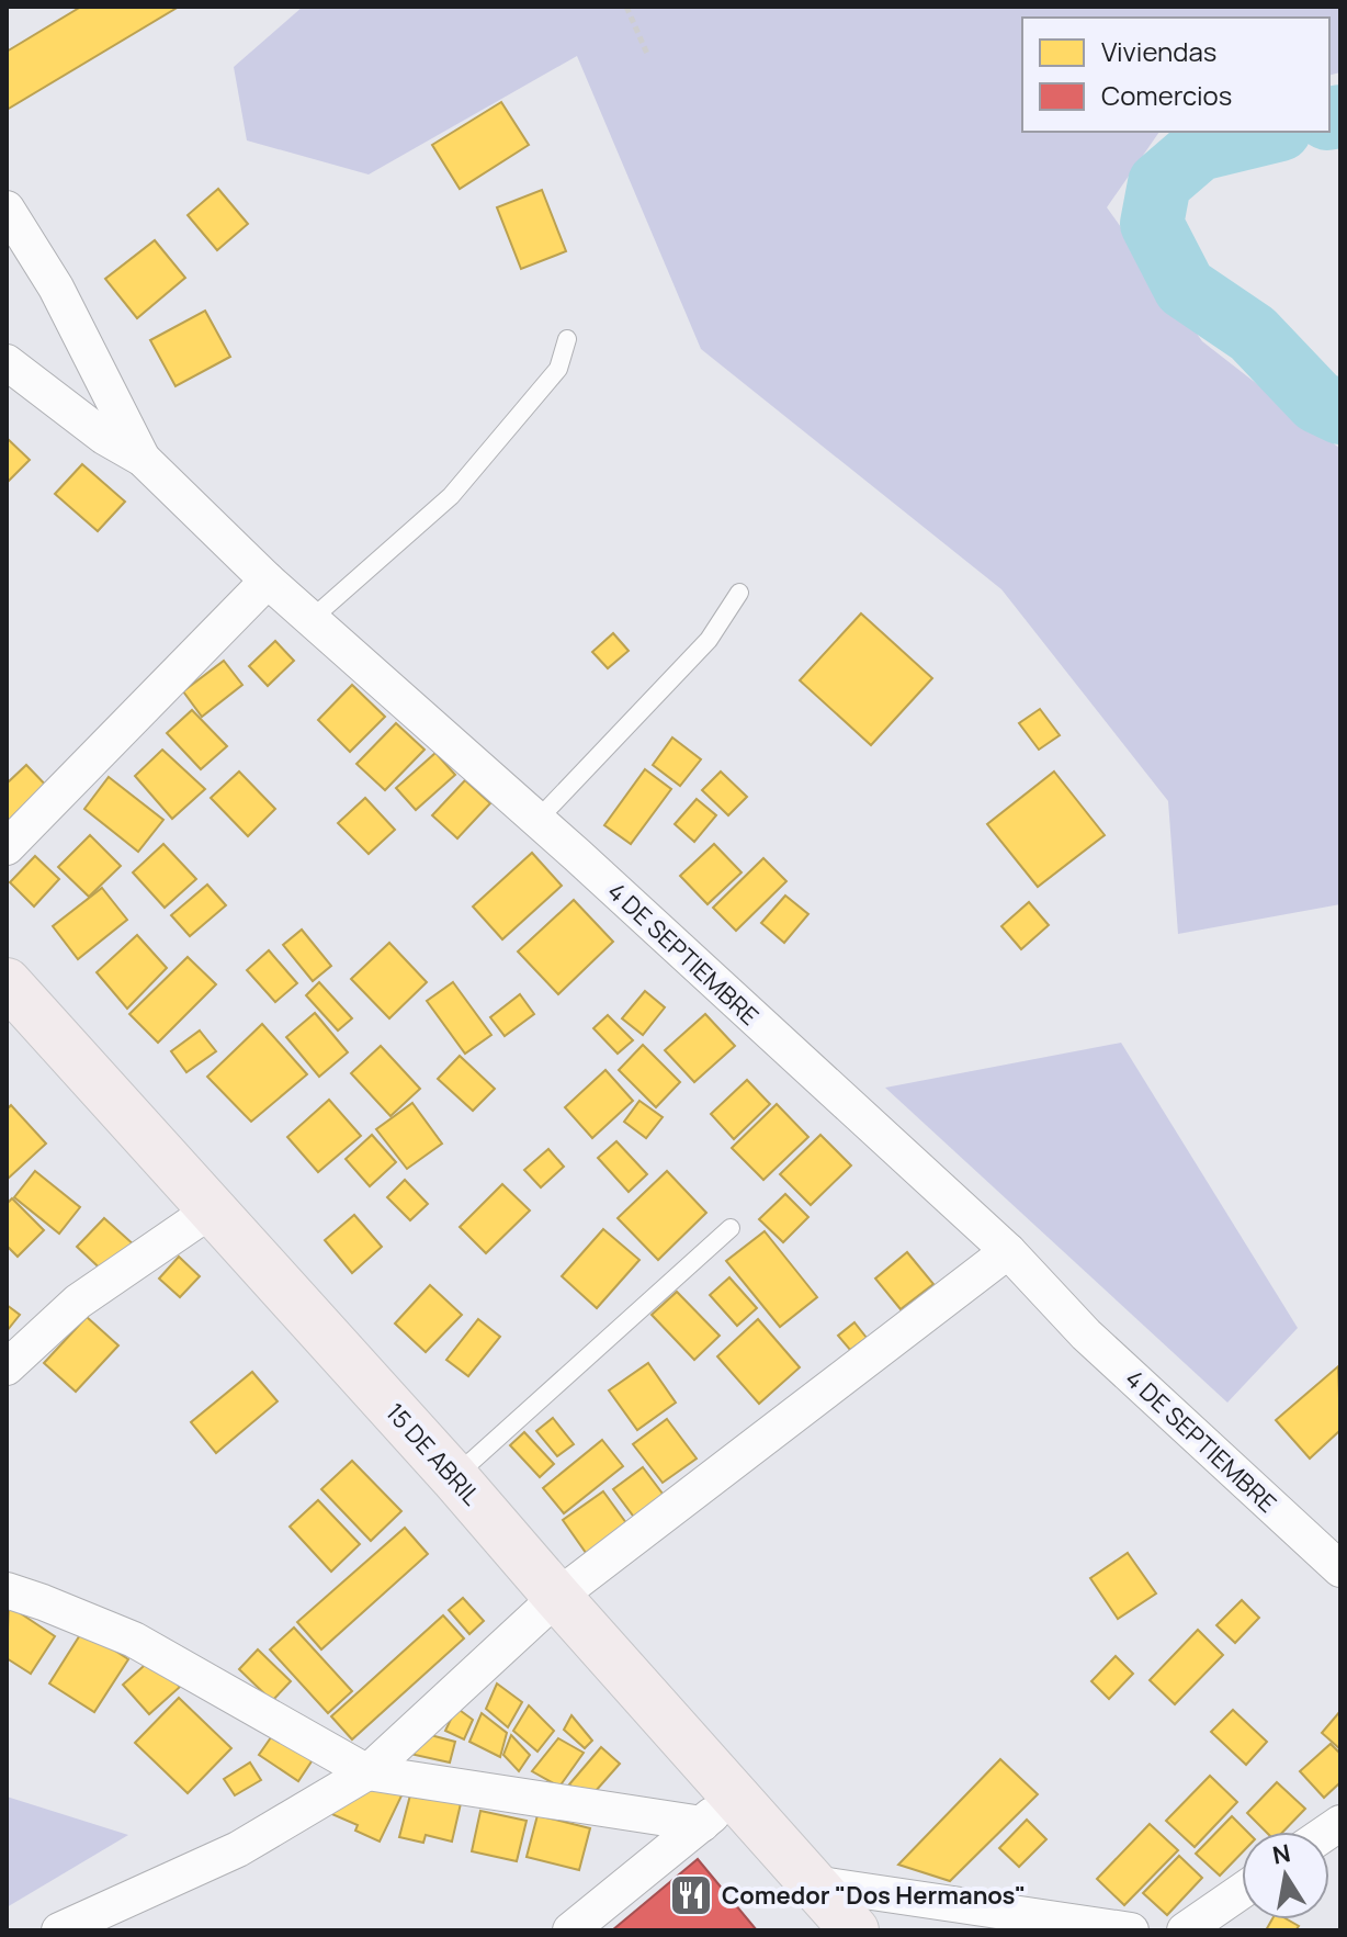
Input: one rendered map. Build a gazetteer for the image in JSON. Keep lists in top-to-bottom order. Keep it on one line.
{"streets":{"main road":["15 DE ABRIL"],"street":["4 DE SEPTIEMBRE"]},"places":{"restaurant":["Comedor \"Dos Hermanos\""]},"legend":["Viviendas","Comercios"],"north":"top"}
